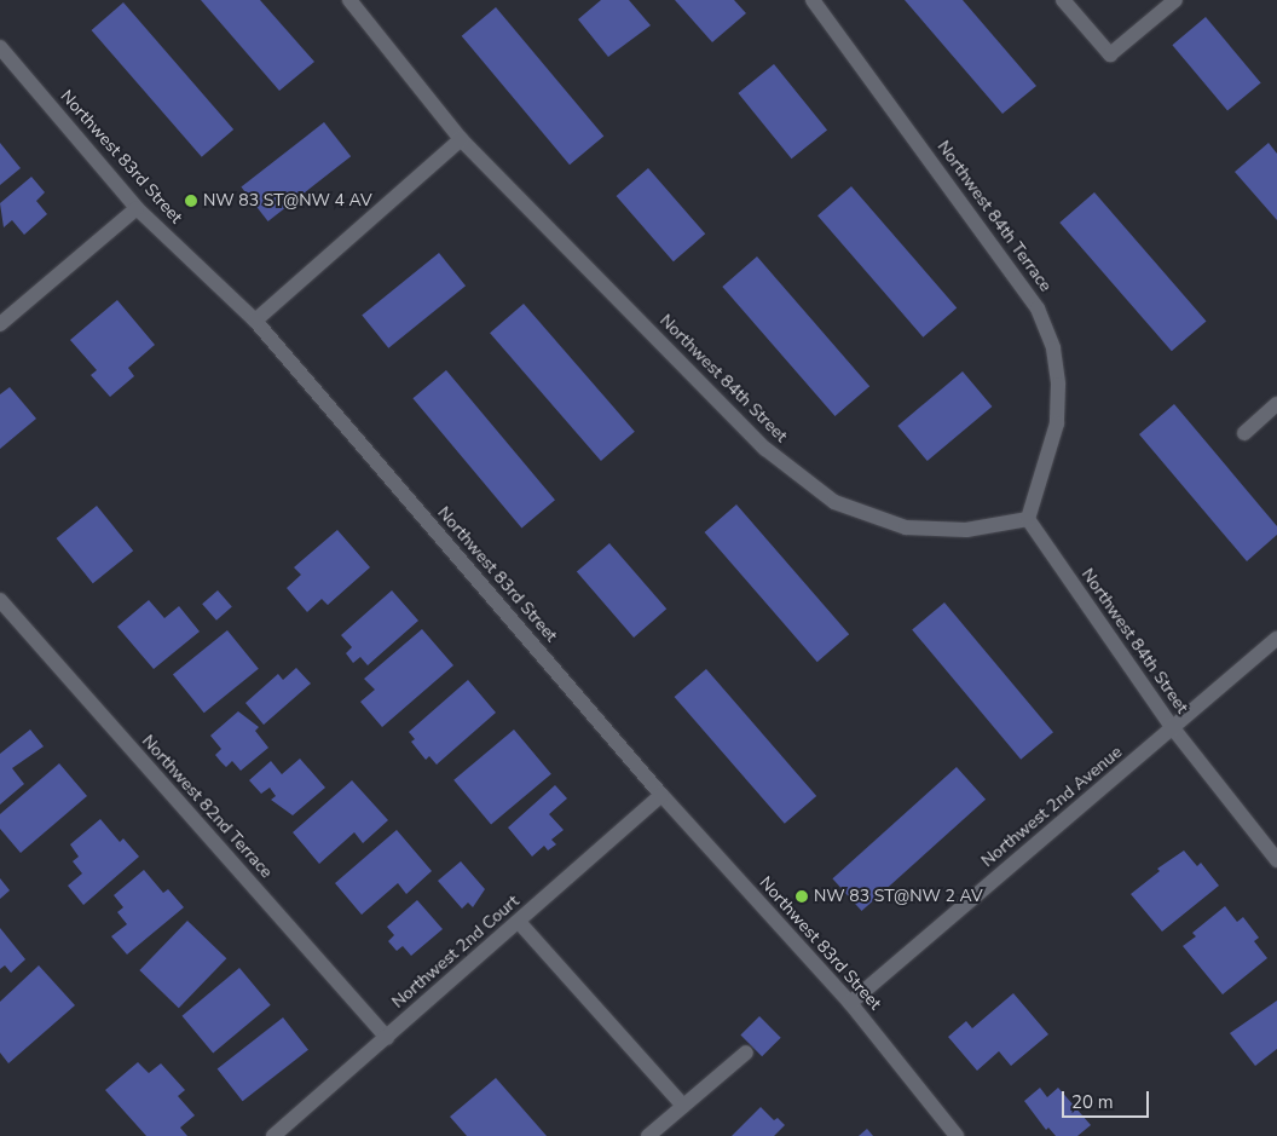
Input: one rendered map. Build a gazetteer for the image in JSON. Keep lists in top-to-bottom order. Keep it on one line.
{"streets":{"street":["Northwest 83rd Street","Northwest 84th Terrace","Northwest 84th Street","Northwest 82nd Terrace","Northwest 2nd Avenue","Northwest 2nd Court"]},"crossings":[["Northwest 83rd Street","Northwest 2nd Avenue"],["Northwest 83rd Street","Northwest 2nd Court"],["Northwest 84th Terrace","Northwest 84th Street"],["Northwest 84th Street","Northwest 2nd Avenue"],["Northwest 82nd Terrace","Northwest 2nd Court"]],"places":["NW 83 ST@NW 4 AV","NW 83 ST@NW 2 AV"],"scale_bar":"20 m"}
